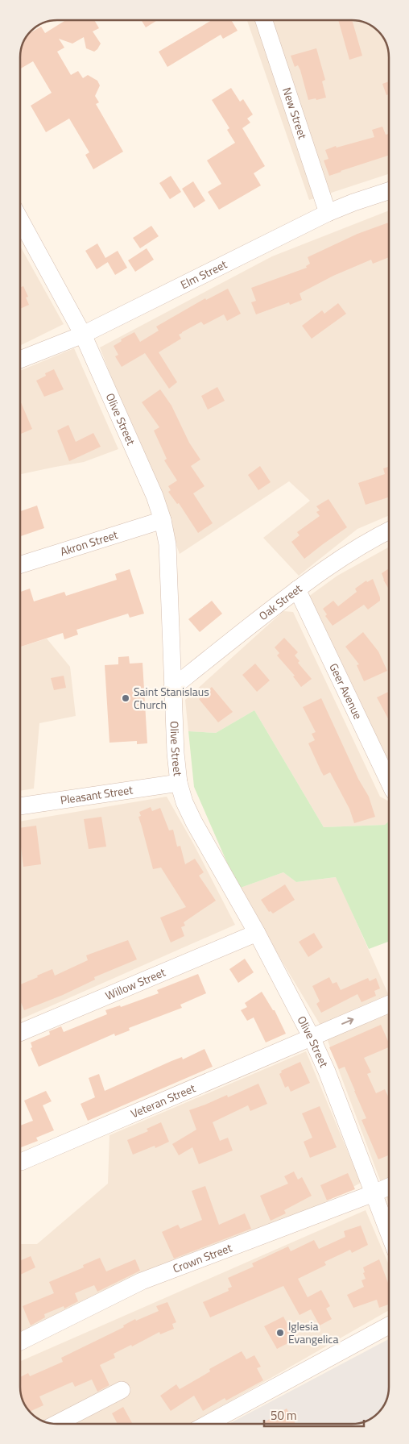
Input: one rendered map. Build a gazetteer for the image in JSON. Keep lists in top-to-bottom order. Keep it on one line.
{"streets":{"street":["New Street","Elm Street","Olive Street","Akron Street","Oak Street","Geer Avenue","Pleasant Street","Willow Street","Veteran Street","Crown Street"]},"crossings":[["New Street","Elm Street"],["Elm Street","Olive Street"],["Olive Street","Akron Street"],["Olive Street","Oak Street"],["Olive Street","Pleasant Street"],["Olive Street","Willow Street"],["Olive Street","Veteran Street"],["Olive Street","Crown Street"],["Oak Street","Geer Avenue"]],"places":["Saint Stanislaus Church","Iglesia Evangelica"],"scale_bar":"50 m"}
